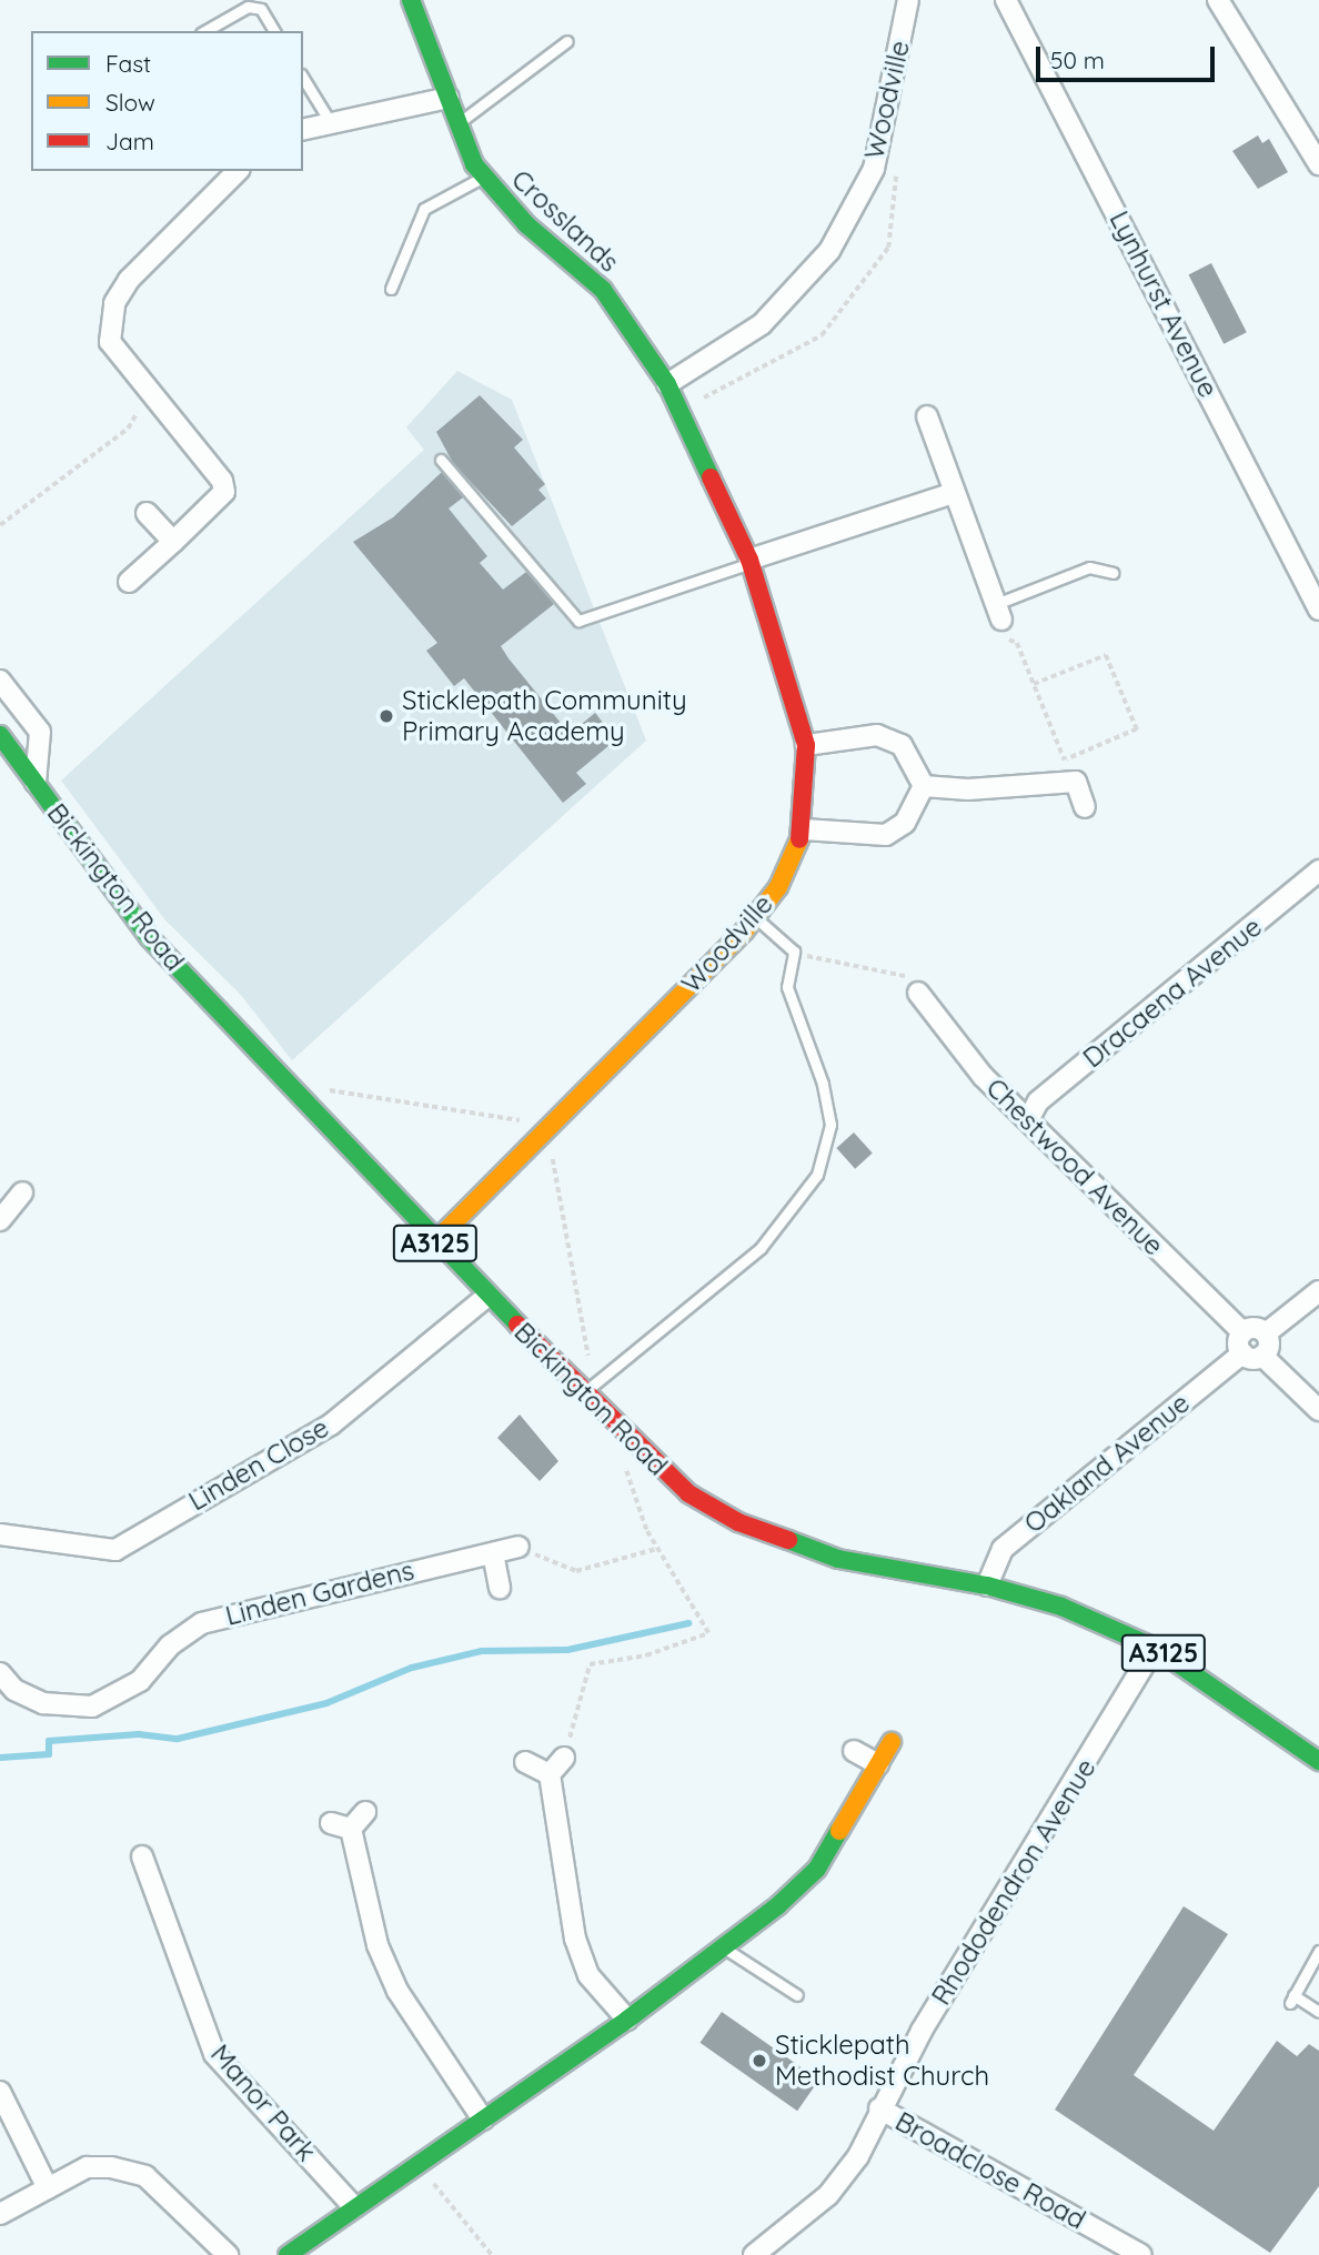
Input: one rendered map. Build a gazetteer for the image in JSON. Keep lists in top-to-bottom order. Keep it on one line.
{"streets":{"street":["Woodville","Crosslands","Lynhurst Avenue","Bickington Road","Dracaena Avenue","Chestwood Avenue","A3125","Oakland Avenue","Linden Close","Linden Gardens","Rhododendron Avenue","Manor Park","Broadclose Road"]},"crossings":[["Woodville","Crosslands"],["Woodville","Bickington Road"],["Bickington Road","Oakland Avenue"],["Bickington Road","Linden Close"],["Bickington Road","Rhododendron Avenue"],["Dracaena Avenue","Chestwood Avenue"],["Rhododendron Avenue","Broadclose Road"]],"places":["Sticklepath Community Primary Academy","Sticklepath Methodist Church"],"legend":["Fast","Slow","Jam"],"scale_bar":"50 m"}
